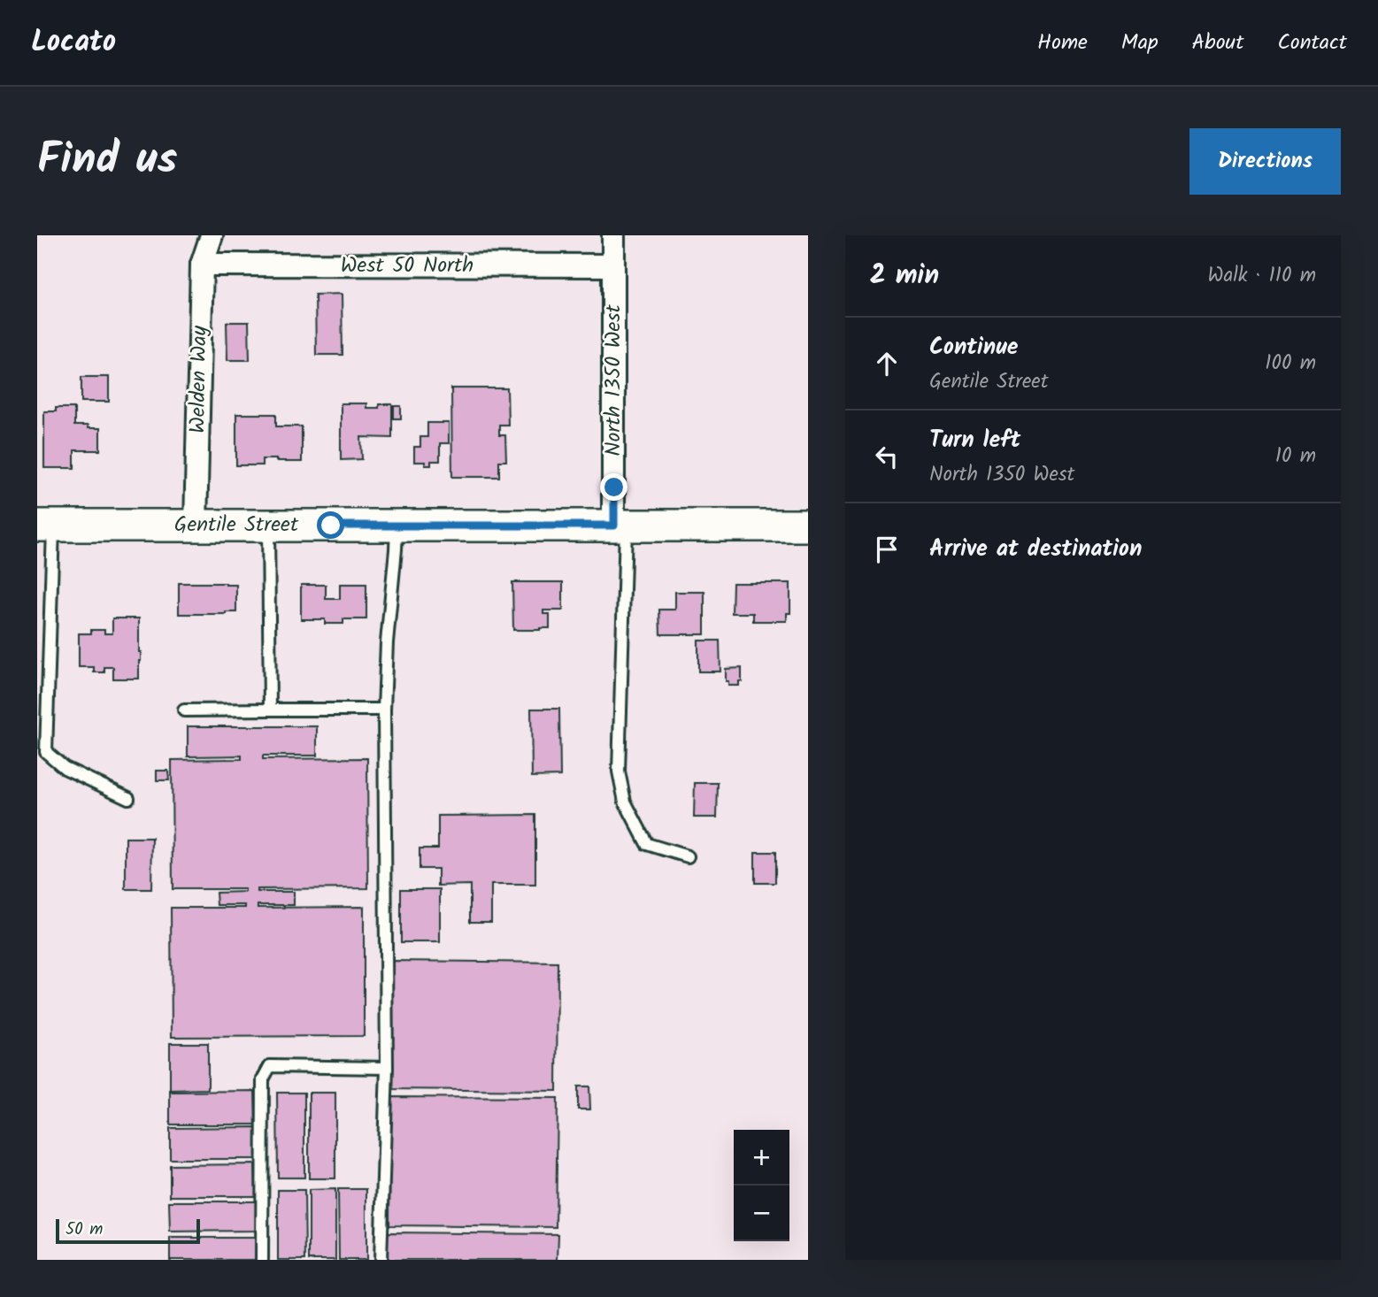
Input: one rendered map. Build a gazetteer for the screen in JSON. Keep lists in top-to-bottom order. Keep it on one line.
{"streets":{"main road":["Gentile Street"],"street":["West 50 North","Welden Way","North 1350 West"]},"crossings":[["West 50 North","Welden Way"],["West 50 North","North 1350 West"],["Welden Way","Gentile Street"],["North 1350 West","Gentile Street"]],"scale_bar":"50 m","page":{"header":"Locato","nav":["Home","Map","About","Contact"],"title":"Find us","buttons":"Directions","heading":["2 min","Walk · 110 m"],"list":[["Continue","Gentile Street","100 m"],["Turn left","North 1350 West","10 m"],"Arrive at destination"],"map_buttons":["+","−"],"scale":"50 m"}}
